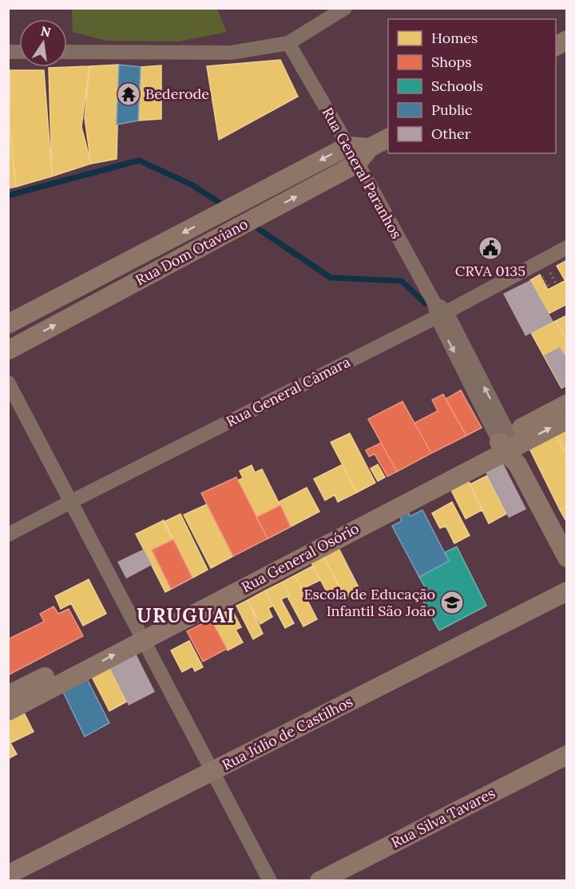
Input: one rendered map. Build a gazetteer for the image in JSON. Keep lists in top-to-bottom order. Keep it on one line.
{"streets":{"street":["Rua General Paranhos","Rua Dom Otaviano","Rua General Câmara","Rua General Osório","Rua Júlio de Castilhos","Rua Silva Tavares"]},"crossings":[["Rua General Paranhos","Rua Dom Otaviano"],["Rua General Paranhos","Rua General Câmara"],["Rua General Paranhos","Rua General Osório"]],"districts":["URUGUAI"],"places":{"temple":["Bederode"],"public building":["CRVA 0135"],"school or university":["Escola de Educação Infantil São João"]},"legend":["Homes","Shops","Schools","Public","Other"],"north":"top"}
